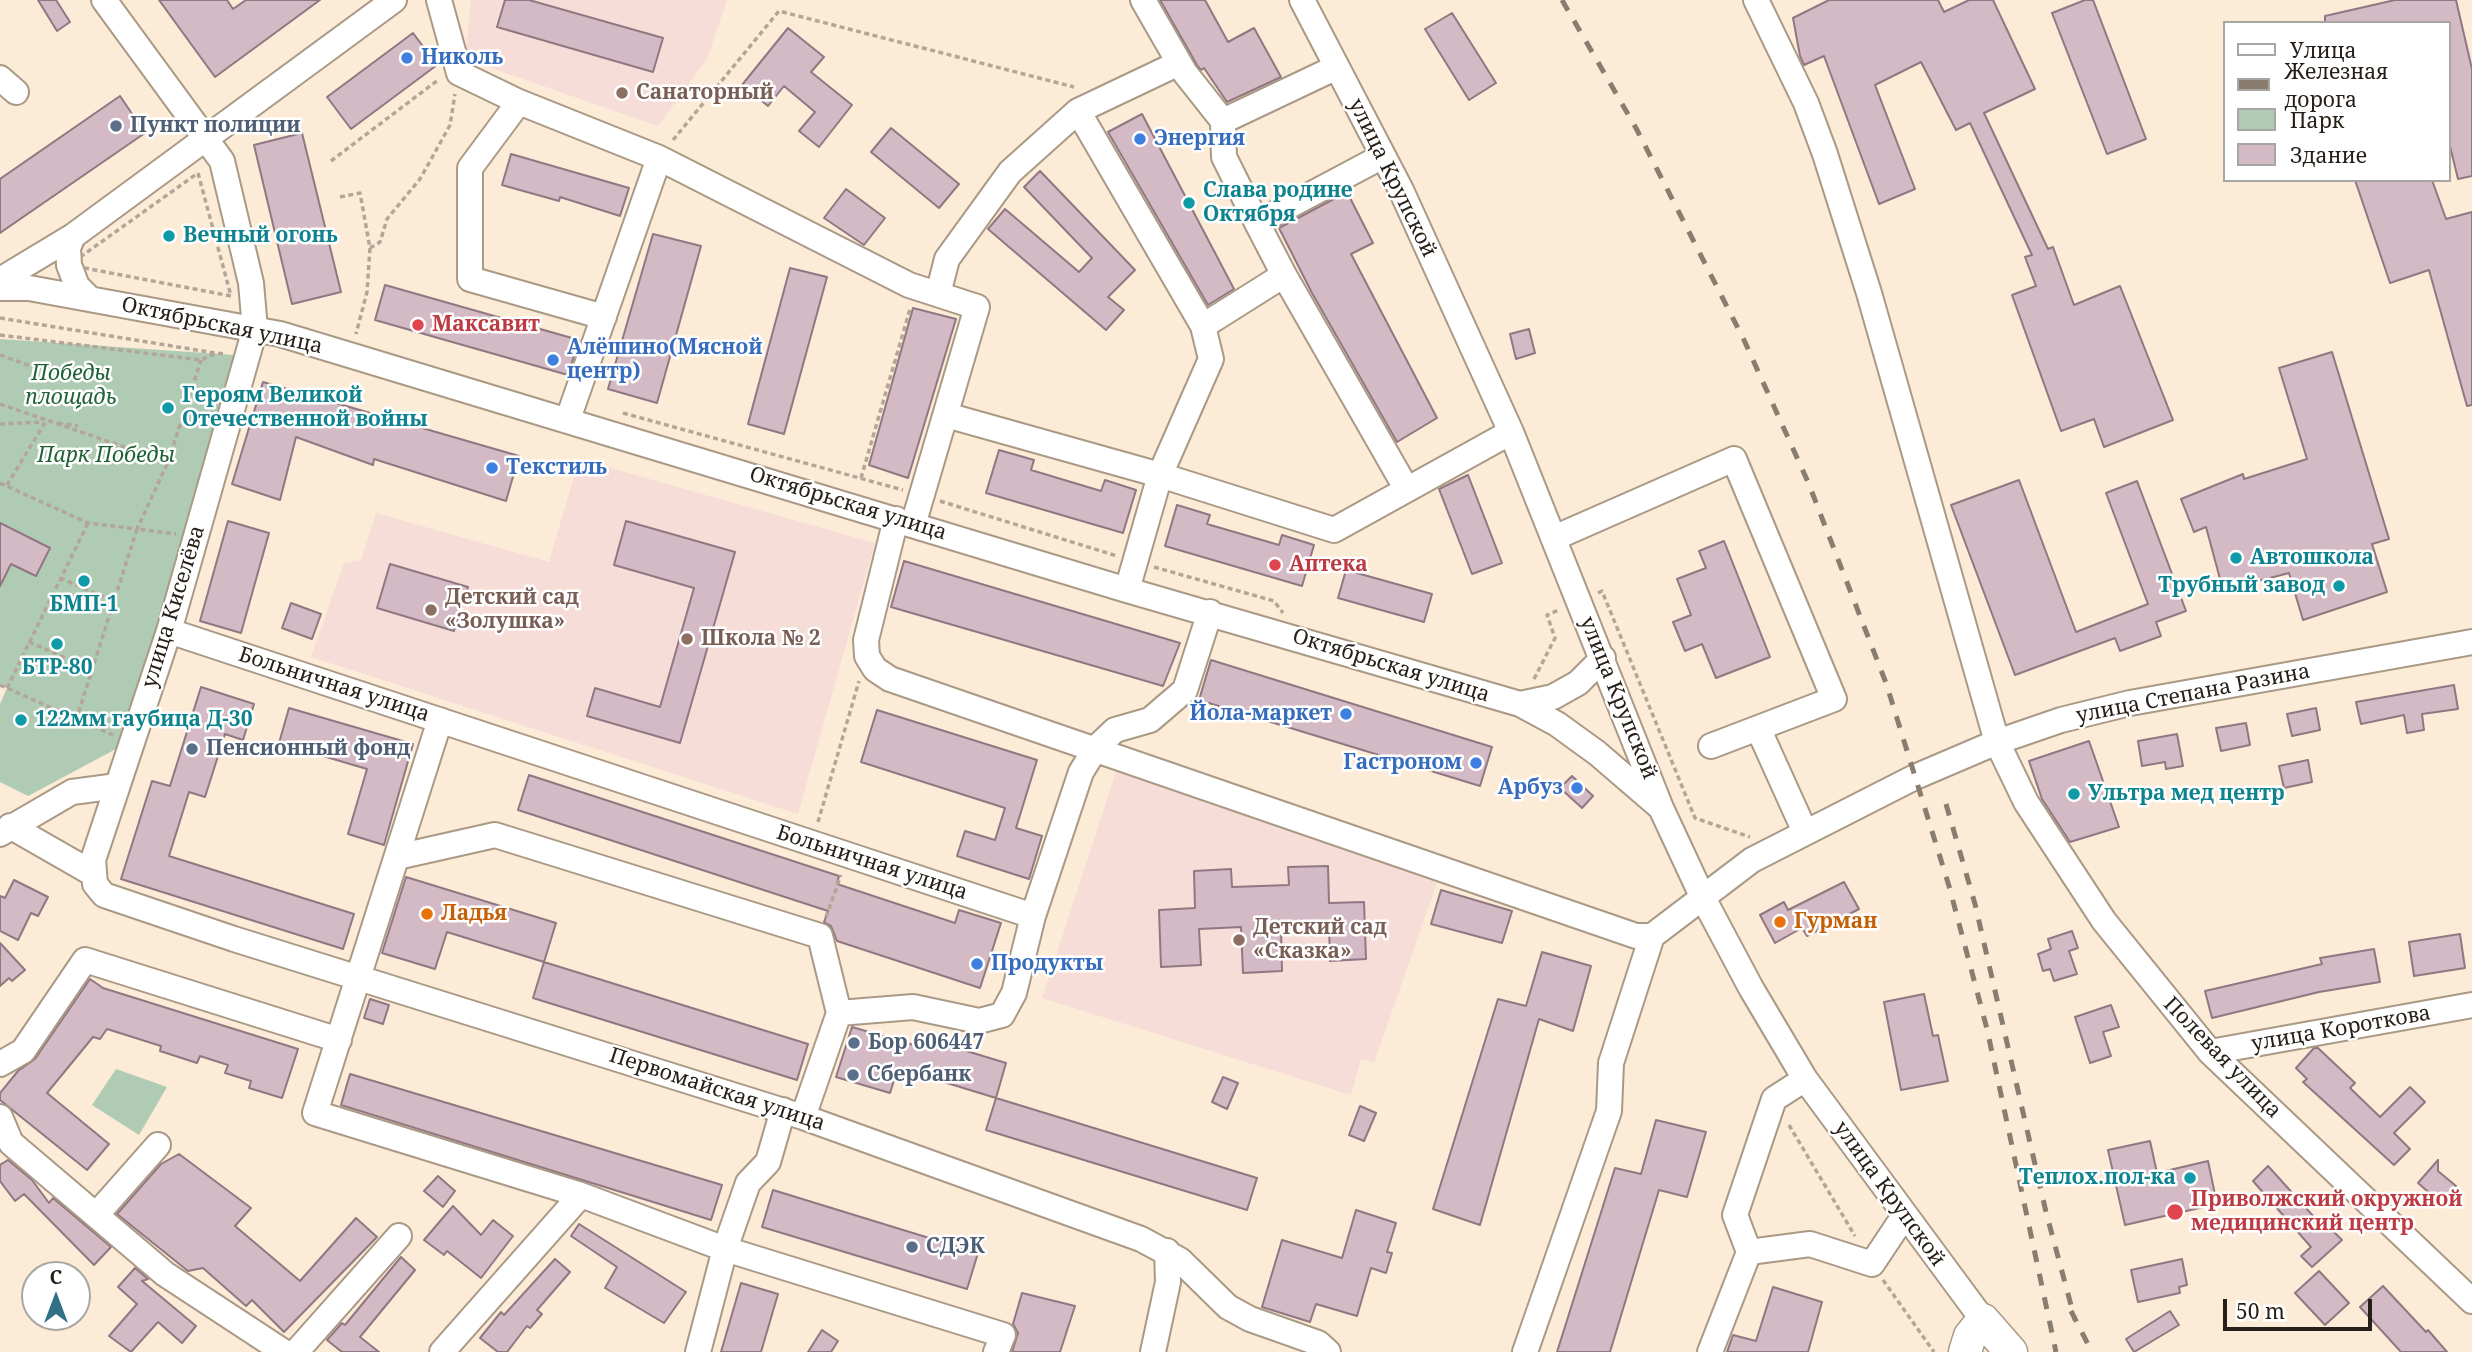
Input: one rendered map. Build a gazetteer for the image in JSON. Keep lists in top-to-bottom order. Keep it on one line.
{"streets":{"main road":["улица Крупской"],"street":["Октябрьская улица","улица Киселёва","Больничная улица","улица Степана Разина","улица Короткова","Полевая улица","Первомайская улица"]},"crossings":[["улица Крупской","Октябрьская улица"],["улица Крупской","улица Степана Разина"],["Октябрьская улица","улица Киселёва"],["улица Киселёва","Больничная улица"],["улица Киселёва","Первомайская улица"],["улица Степана Разина","Полевая улица"],["улица Короткова","Полевая улица"]],"parks":["Победы площадь","Парк Победы"],"places":["Николь","Санаторный","Пункт полиции","Энергия","Слава родине Октября","Вечный огонь","Максавит","Алёшино(Мясной центр)","Героям Великой Отечественной войны","Текстиль","Автошкола","Аптека","БМП-1","Трубный завод","Детский сад «Золушка»","Школа № 2","БТР-80","Йола-маркет","122мм гаубица Д-30","Пенсионный фонд","Гастроном","Арбуз","Ультра мед центр","Ладья","Гурман","Детский сад «Сказка»","Продукты","Бор 606447","Сбербанк","Теплох.пол-ка","Приволжский окружной медицинский центр","СДЭК"],"legend":["Улица","Железная дорога","Парк","Здание"],"scale_bar":"50 m","north":"top"}
